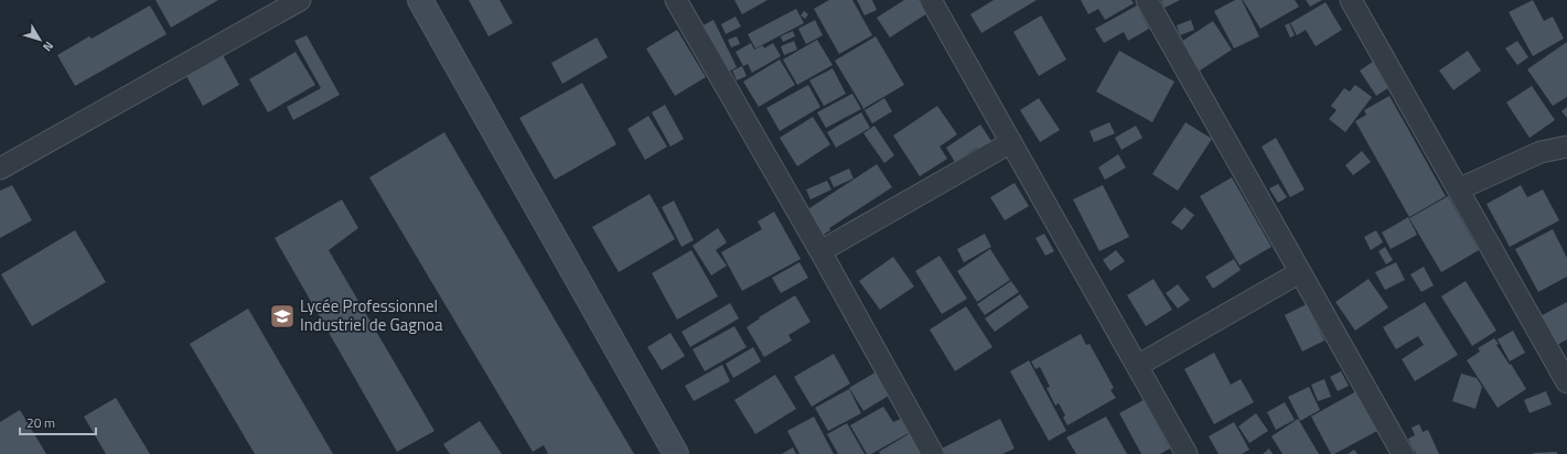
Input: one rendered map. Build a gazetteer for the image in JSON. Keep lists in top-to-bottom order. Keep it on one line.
{"places":{"school or university":["Lycée Professionnel Industriel de Gagnoa"]},"scale_bar":"20 m","north":"bottom right"}
